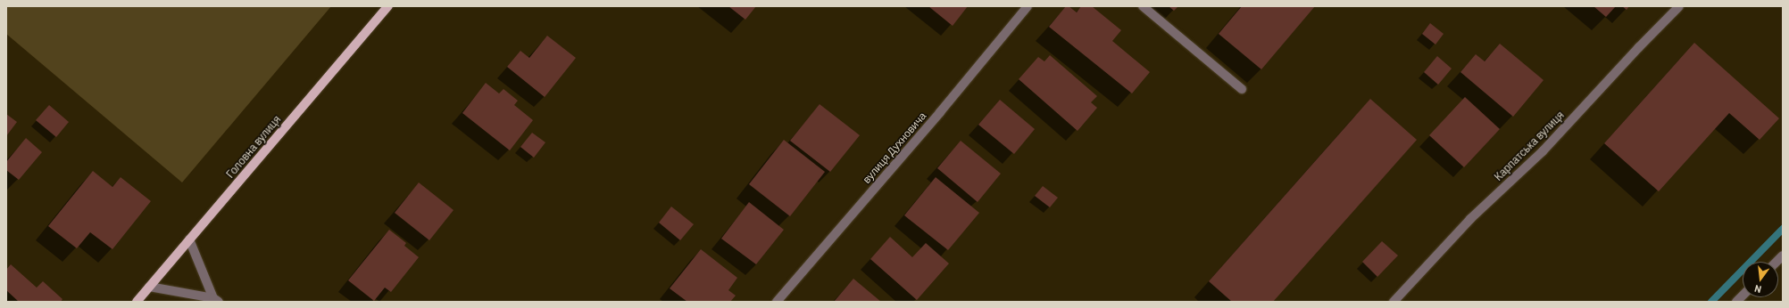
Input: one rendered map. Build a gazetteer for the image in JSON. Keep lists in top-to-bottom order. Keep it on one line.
{"streets":{"main road":["Головна вулиця"],"street":["Карпатська вулиця","вулиця Духновича"]},"north":"bottom"}
